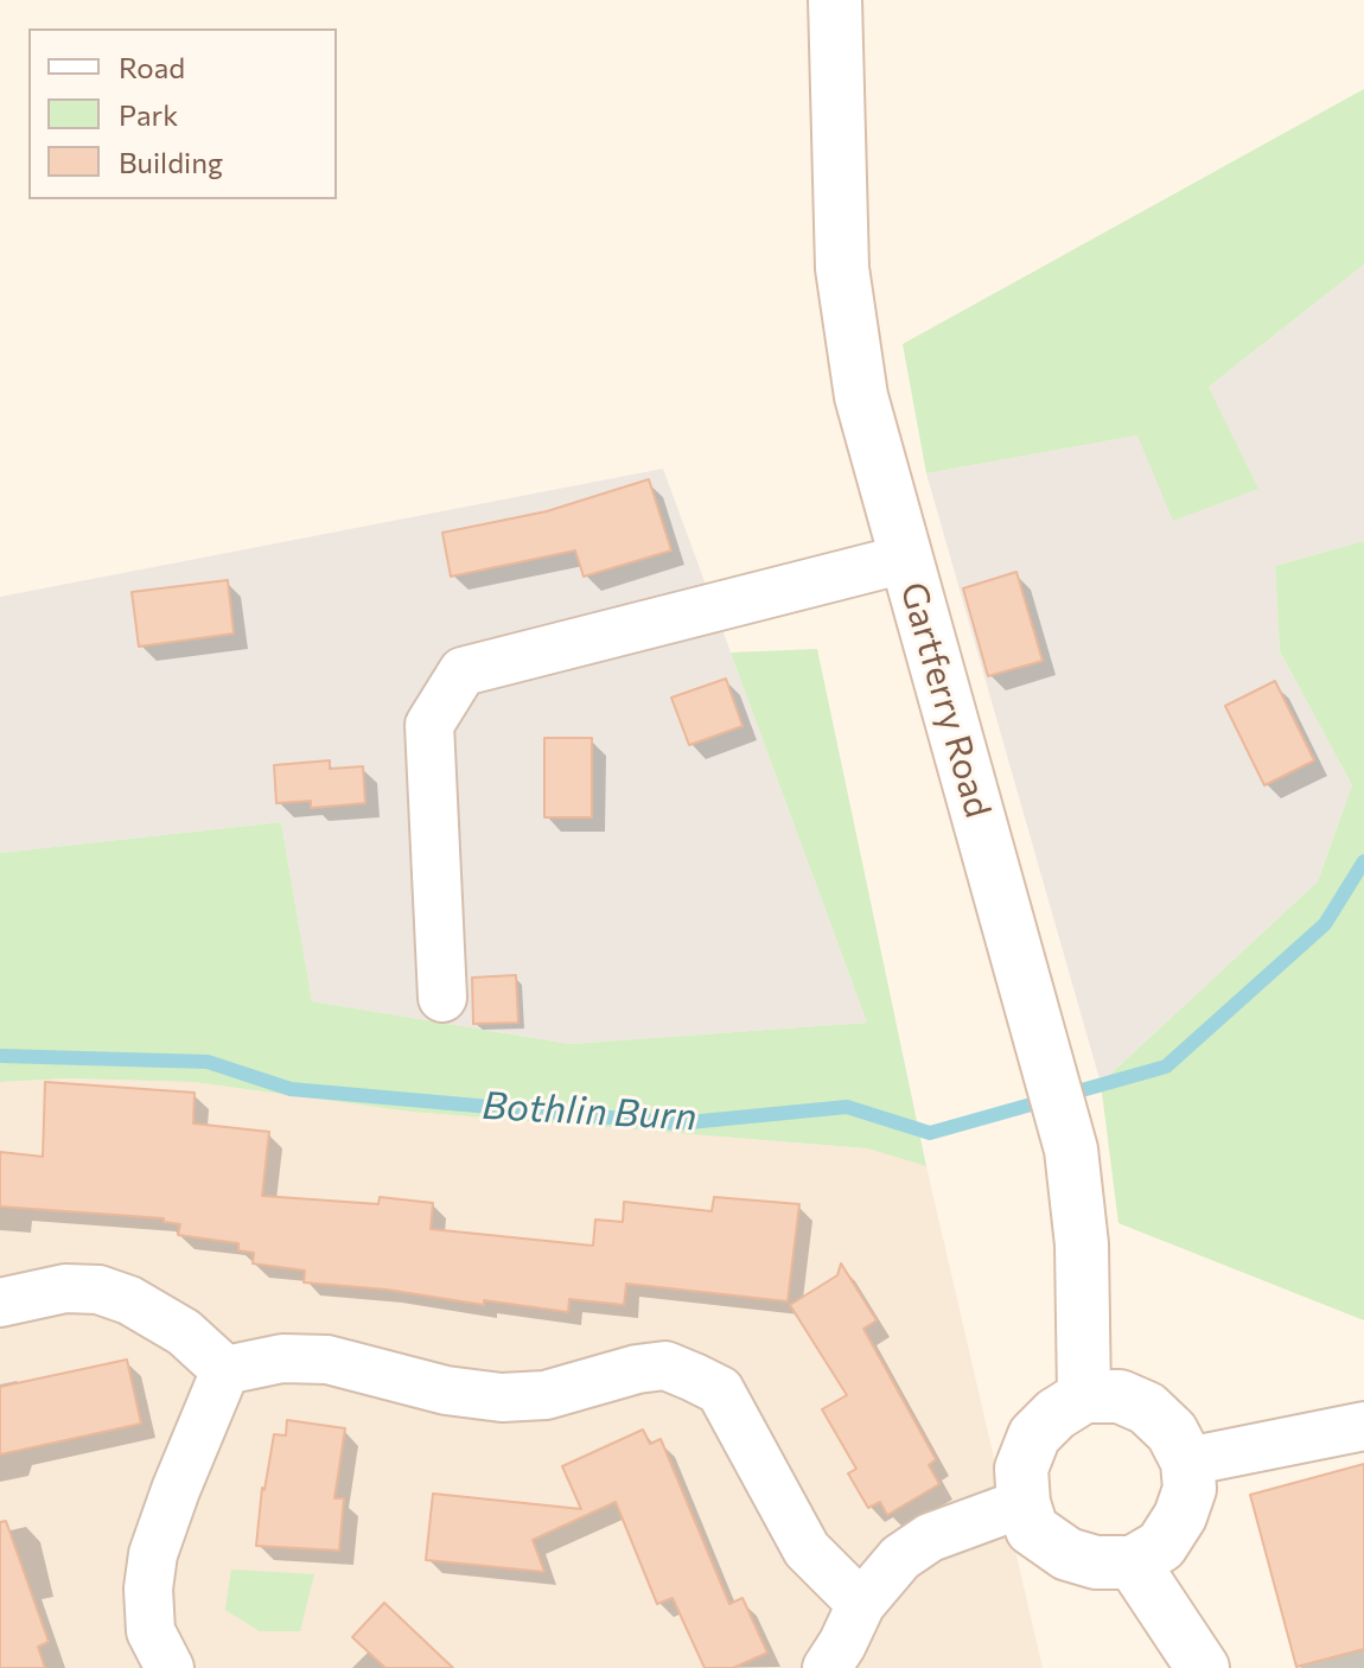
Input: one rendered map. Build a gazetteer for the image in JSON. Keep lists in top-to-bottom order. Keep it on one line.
{"streets":{"street":["Gartferry Road"]},"water":["Bothlin Burn"],"legend":["Road","Park","Building"]}
